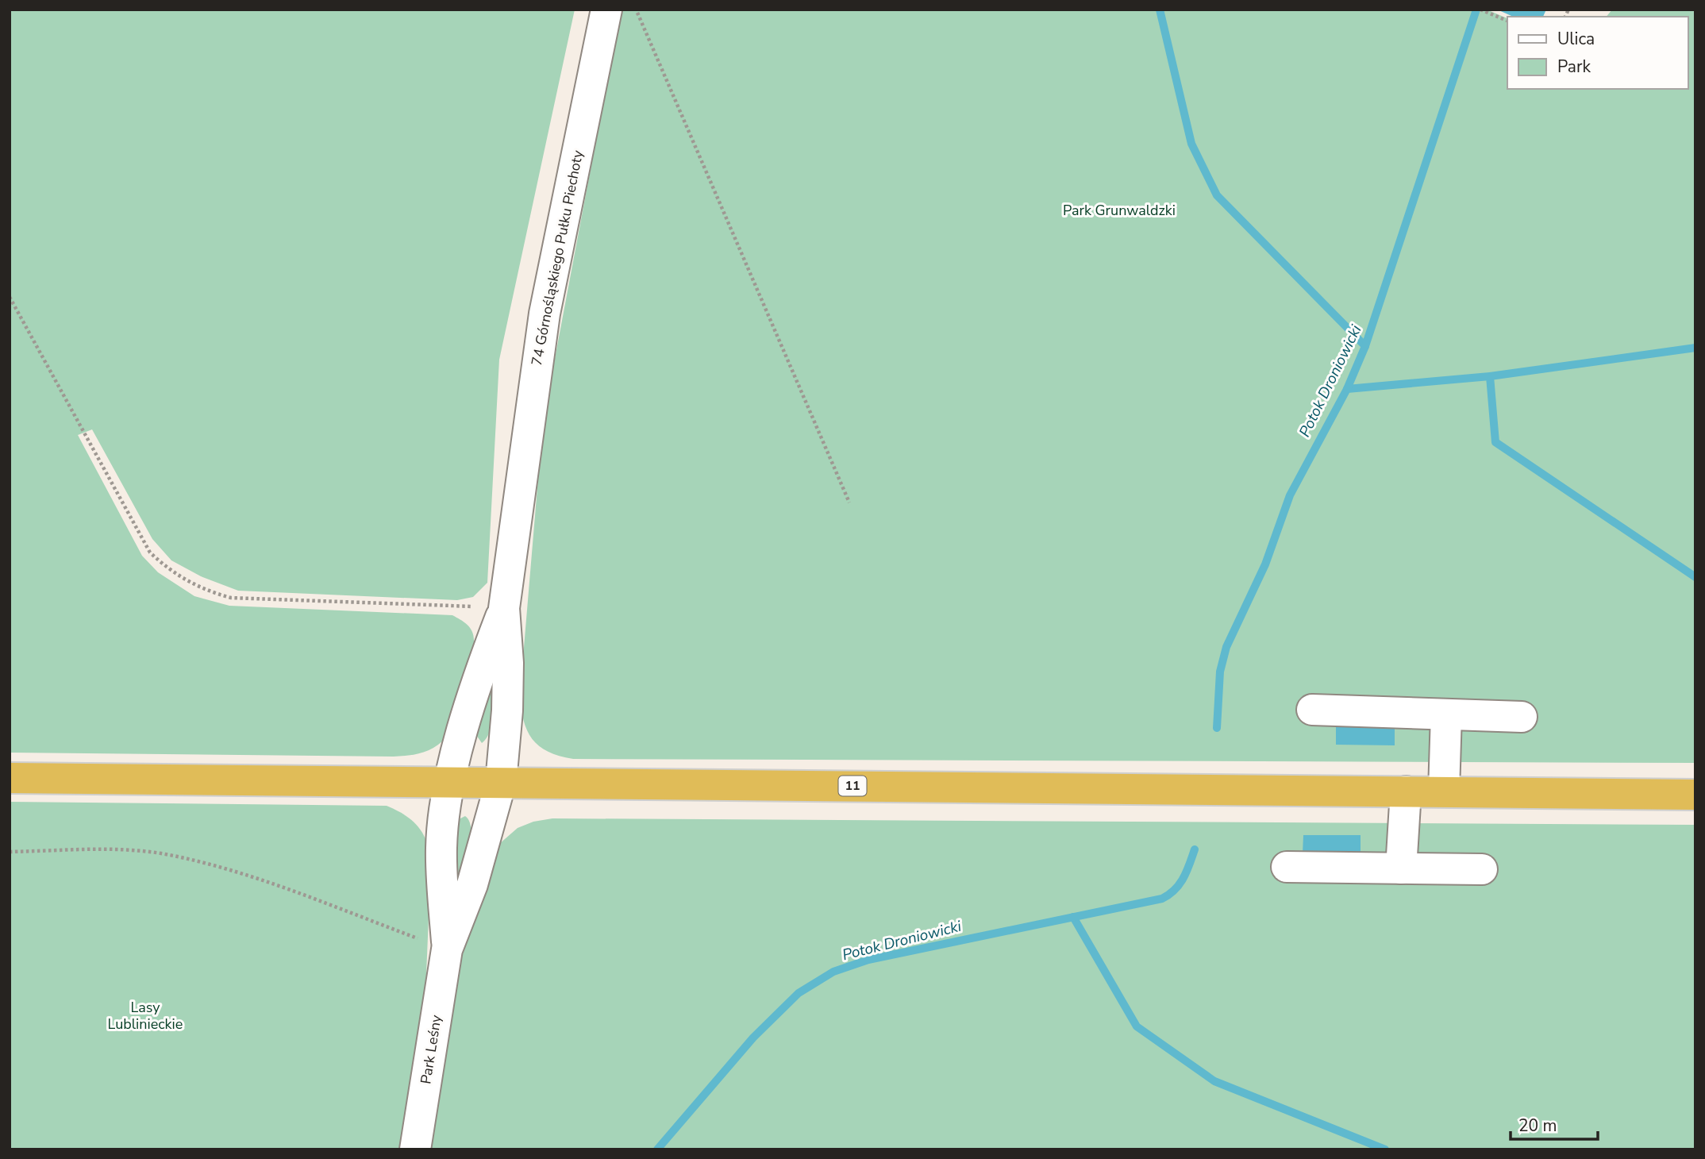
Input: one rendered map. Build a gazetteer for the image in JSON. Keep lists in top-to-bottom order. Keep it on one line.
{"streets":{"highway":["11"],"street":["74 Górnośląskiego Pułku Piechoty","Park Leśny"]},"crossings":[["74 Górnośląskiego Pułku Piechoty","11"],["74 Górnośląskiego Pułku Piechoty","Park Leśny"],["11","Park Leśny"]],"water":["Potok Droniowicki"],"parks":["Park Grunwaldzki","Lasy Lublinieckie"],"legend":["Ulica","Park"],"scale_bar":"20 m"}
